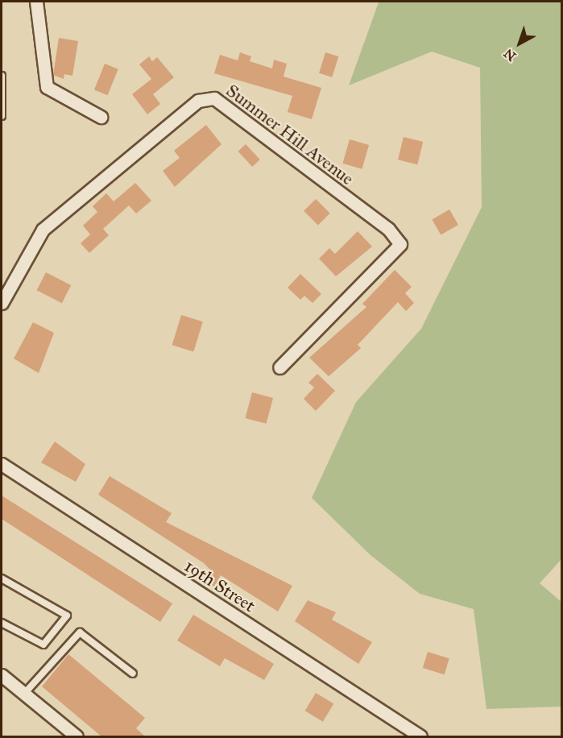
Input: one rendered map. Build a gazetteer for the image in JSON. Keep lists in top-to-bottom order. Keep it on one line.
{"streets":{"street":["Summer Hill Avenue","19th Street"]},"north":"bottom left"}
